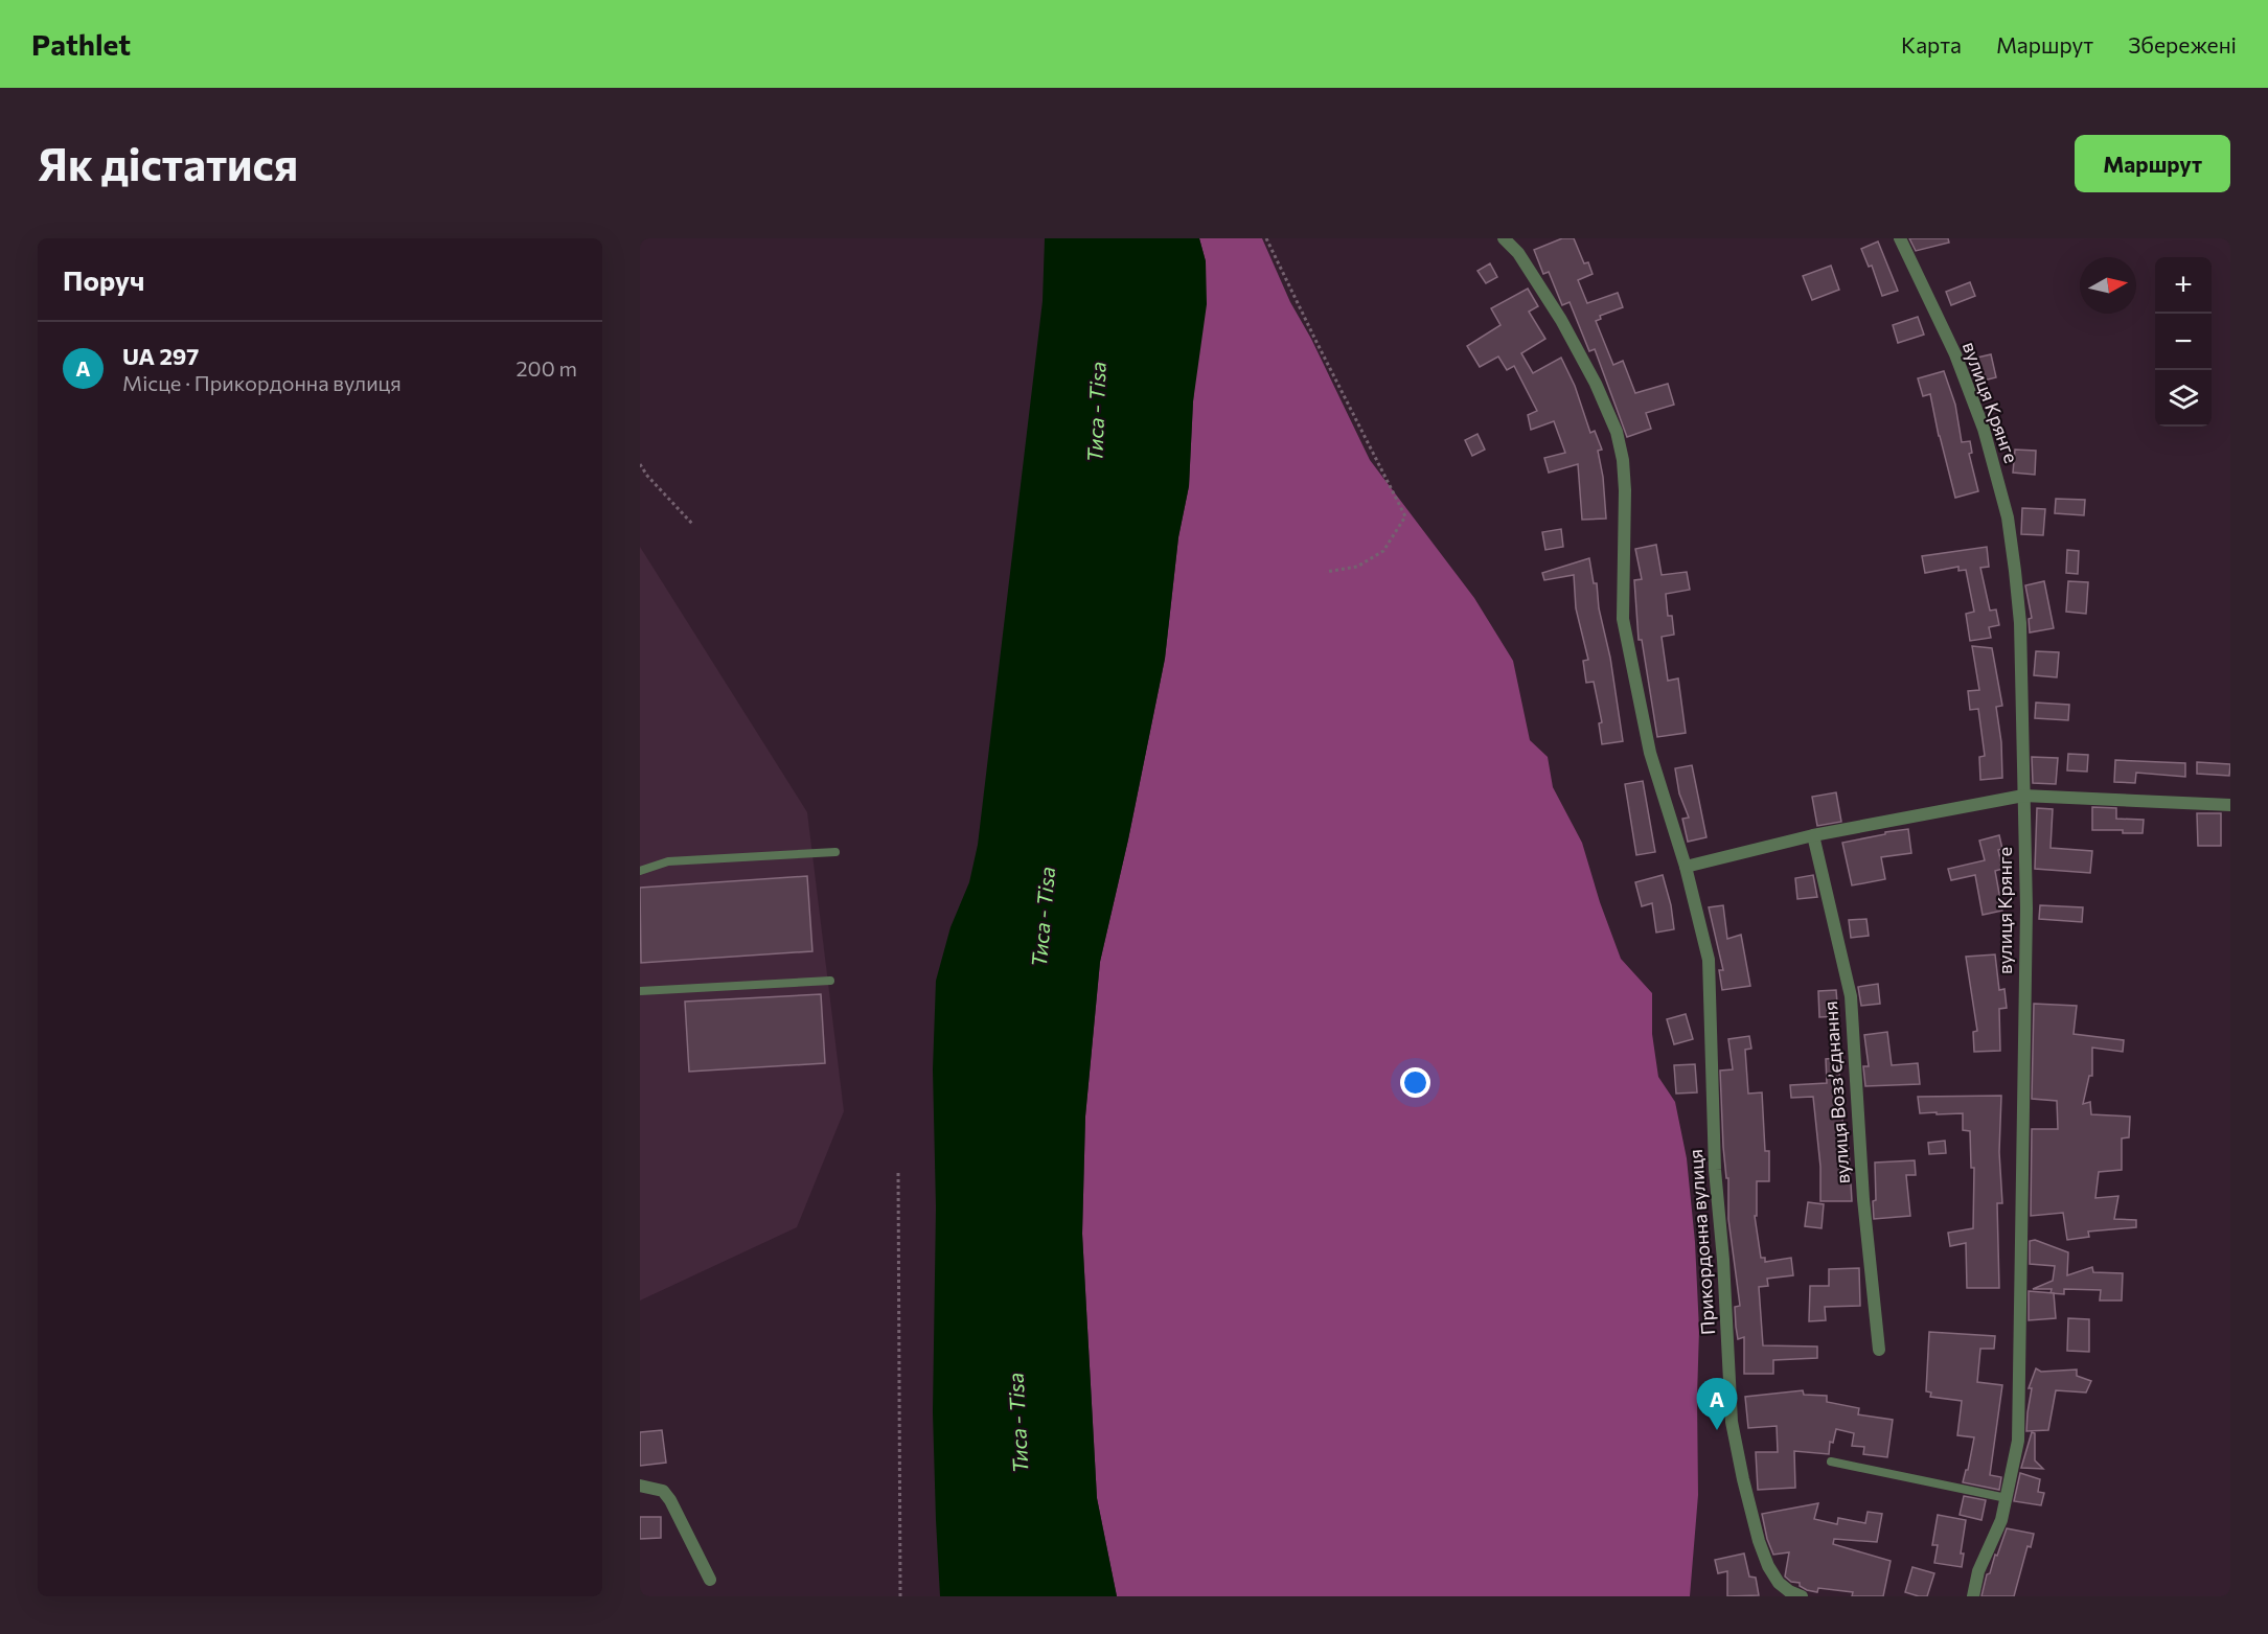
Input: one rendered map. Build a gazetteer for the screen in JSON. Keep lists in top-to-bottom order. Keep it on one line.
{"streets":{"street":["вулиця Крянге","вулиця Воззʼєднання","Прикордонна вулиця"]},"water":["Тиса - Tisa"],"north":"right","page":{"header":"Pathlet","nav":["Карта","Маршрут","Збережені"],"buttons":"Маршрут","title":"Як дістатися","heading":"Поруч","map_buttons":["+","−"],"list":[{"mark":"A","name":"UA 297","note":"Місце · Прикордонна вулиця","value":"200 m"}],"pins":"A"}}
